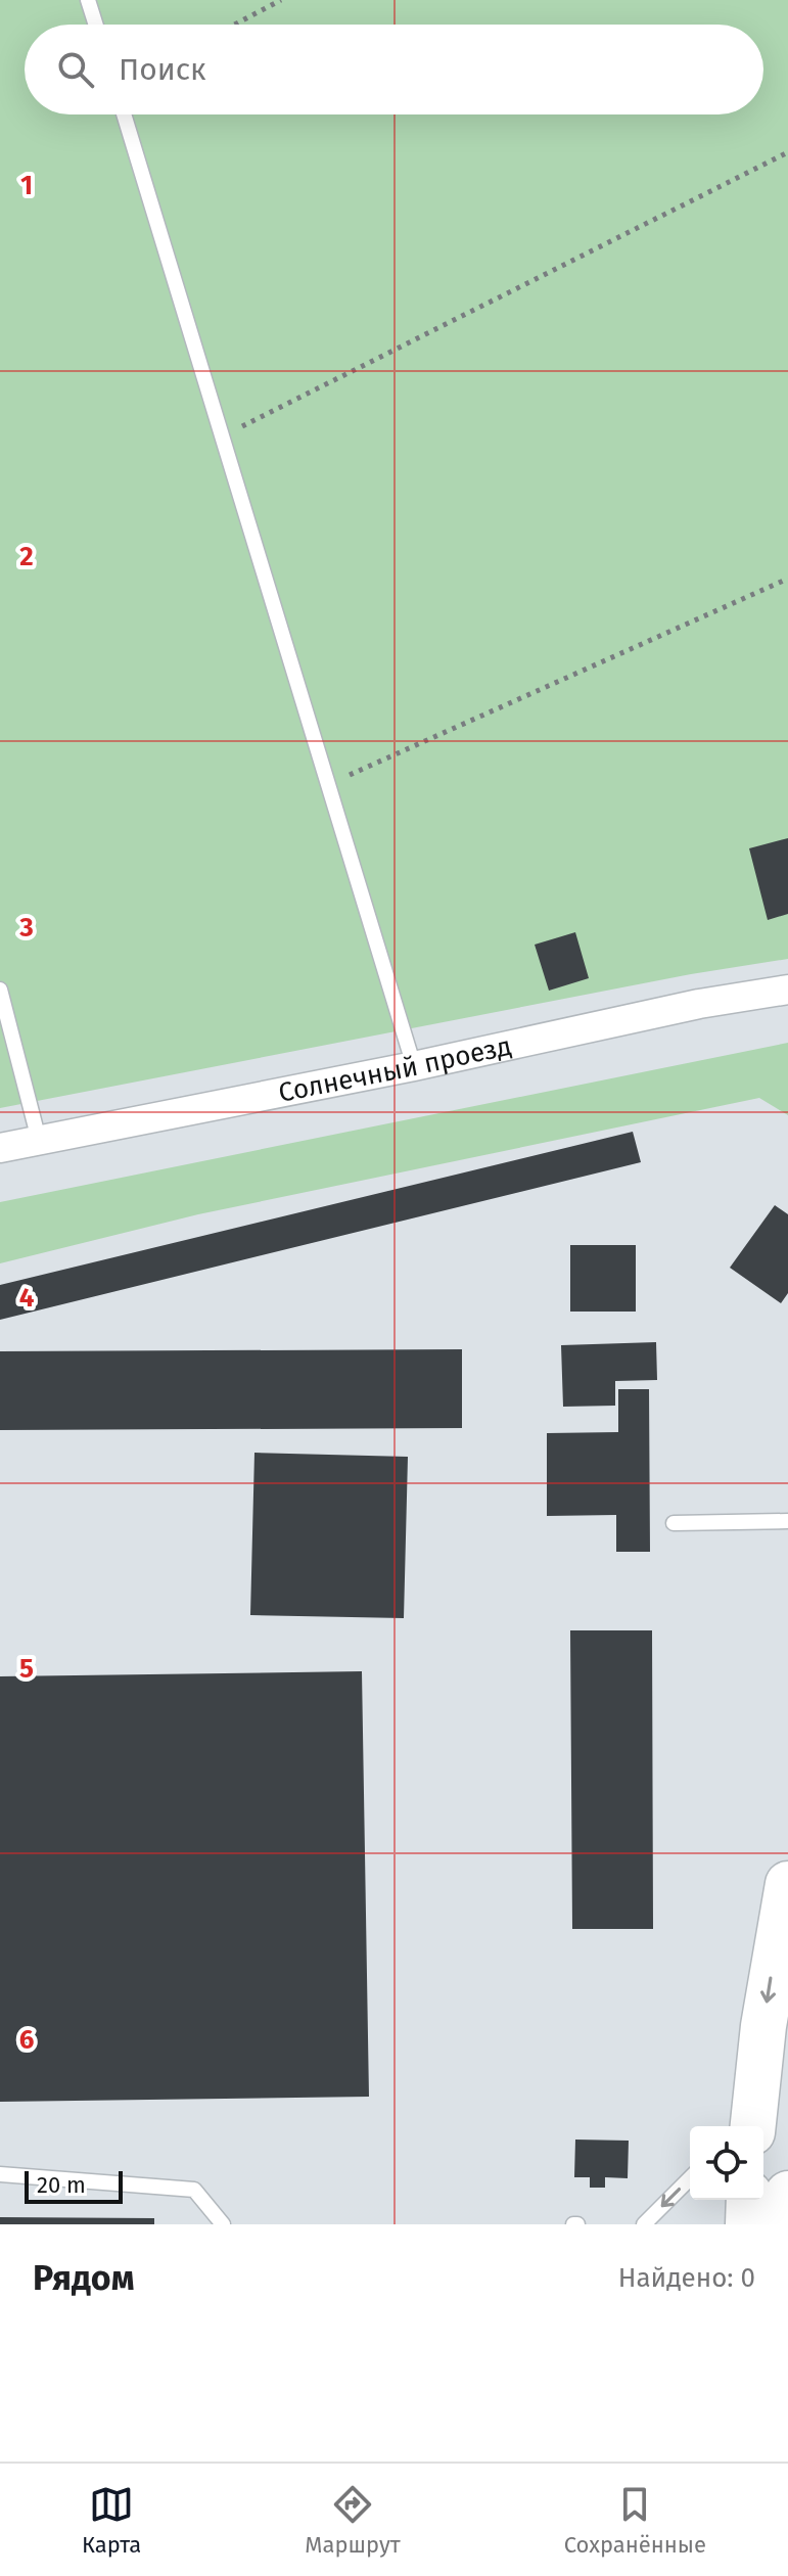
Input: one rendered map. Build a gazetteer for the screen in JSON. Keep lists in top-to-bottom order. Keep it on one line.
{"streets":{"street":["Солнечный проезд"]},"scale_bar":"20 m","page":{"search":"Поиск","scale":"20 m","heading":["Рядом","Найдено: 0"],"nav":["Карта","Маршрут","Сохранённые"]},"grid":{"rows":["1","2","3","4","5","6"]}}
